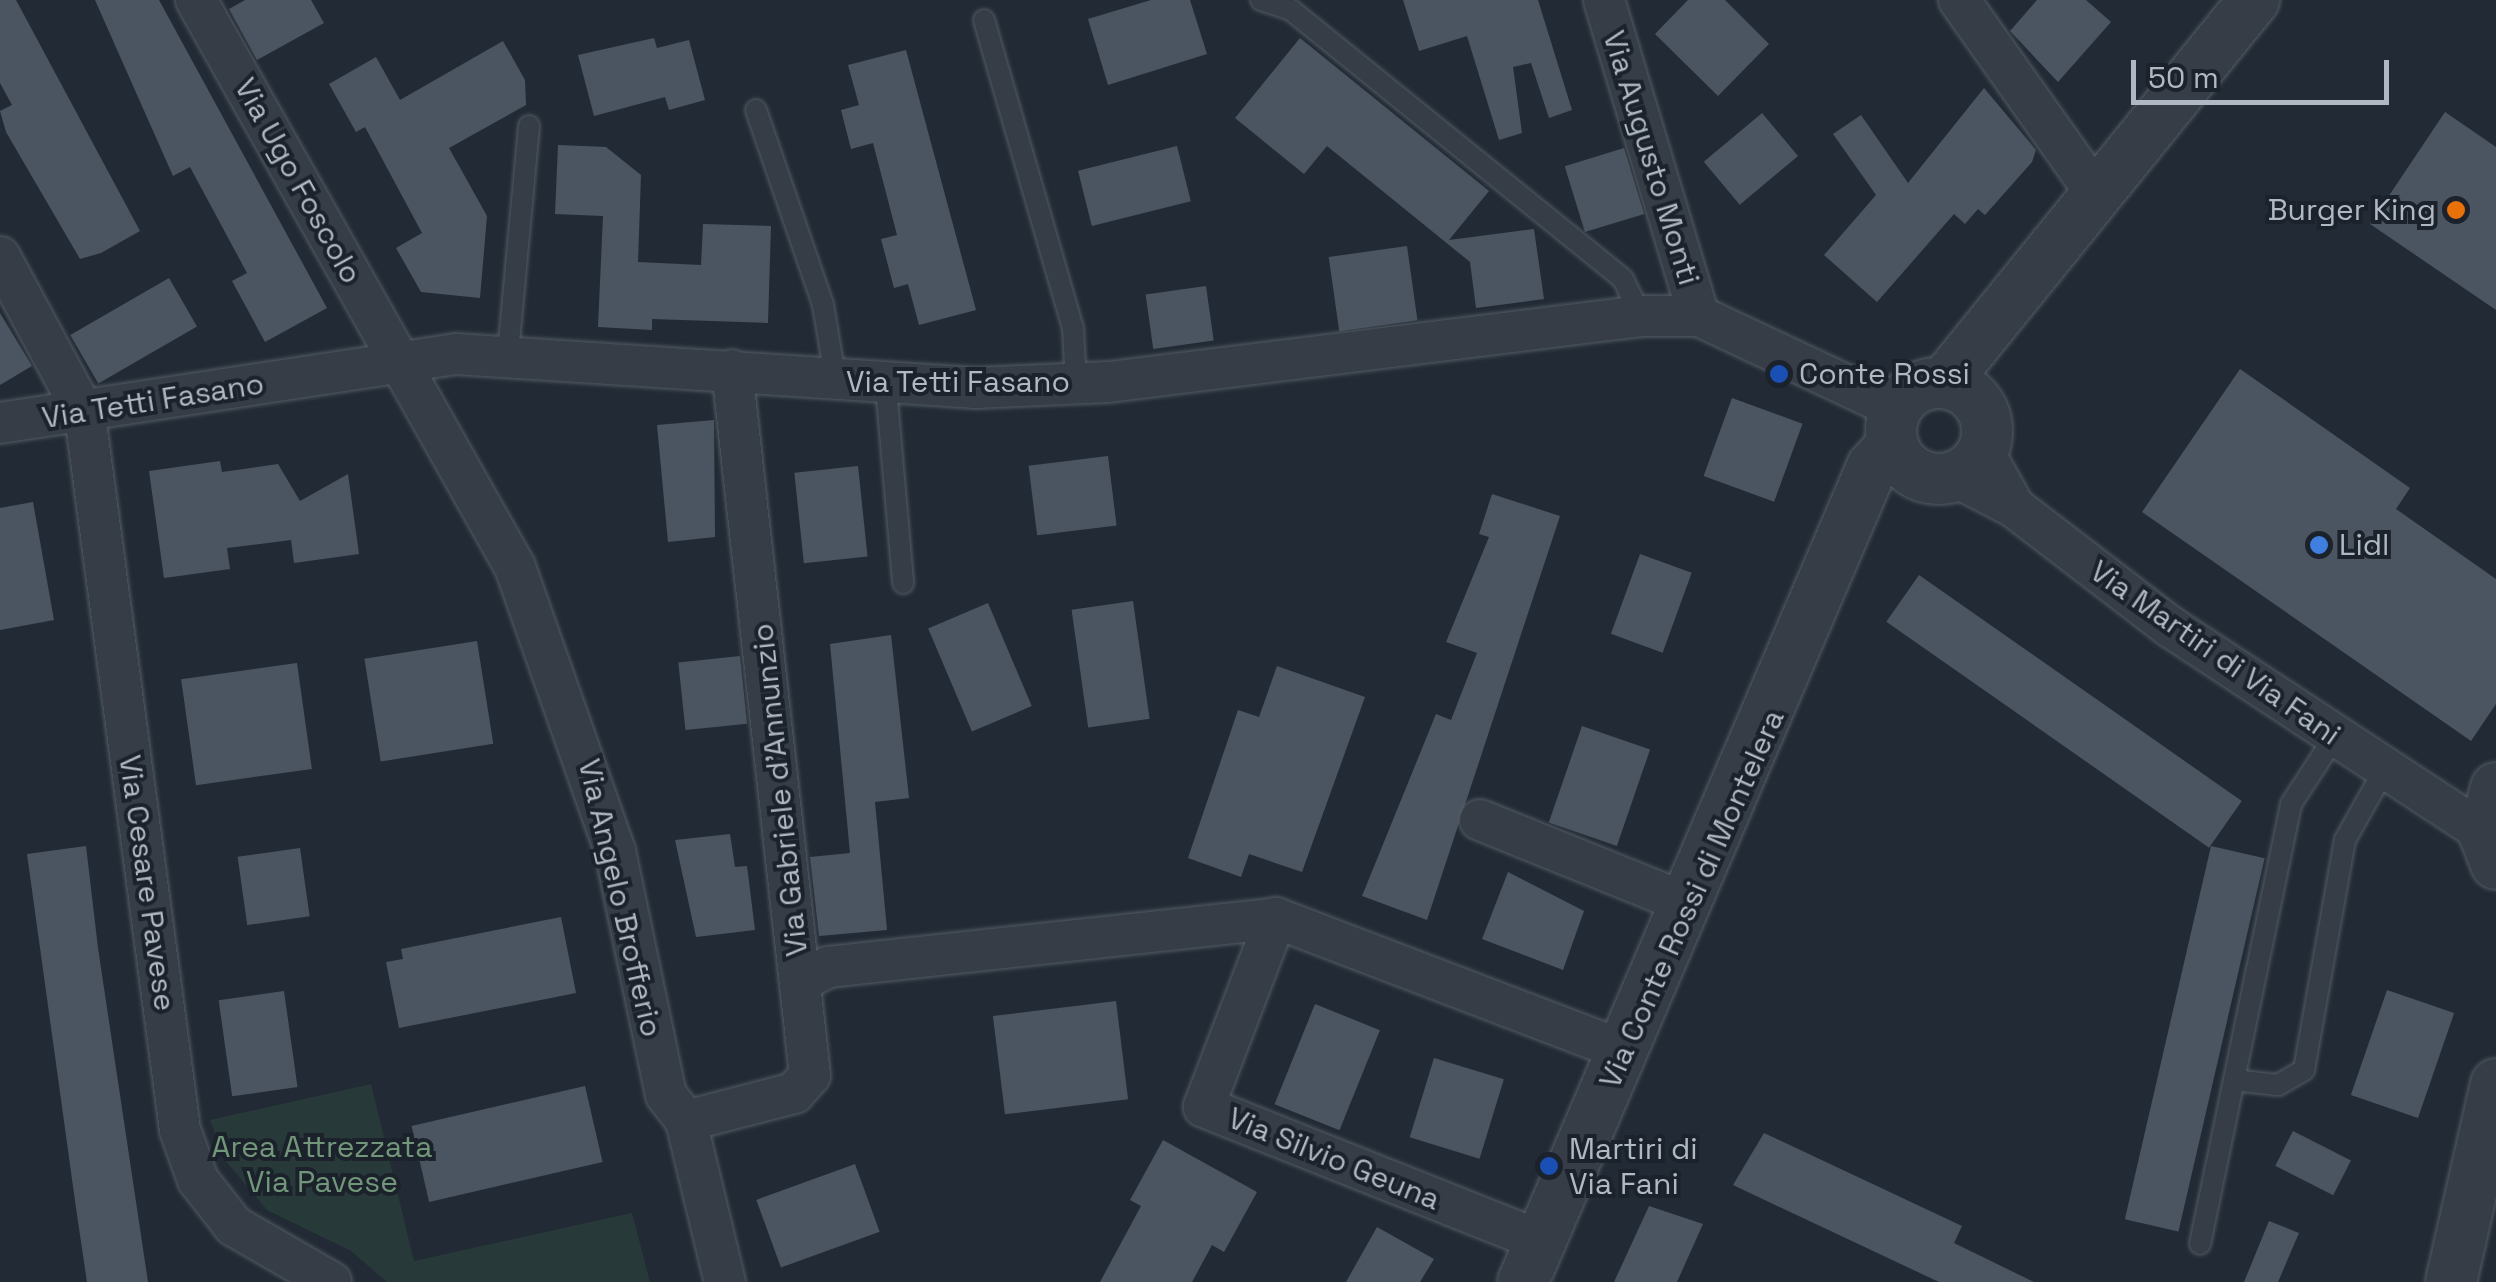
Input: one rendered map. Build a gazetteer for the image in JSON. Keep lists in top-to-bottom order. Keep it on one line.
{"streets":{"street":["Via Augusto Monti","Via Ugo Foscolo","Via Tetti Fasano","Via Martiri di Via Fani","Via Gabriele d'Annunzio","Via Cesare Pavese","Via Angelo Brofferio","Via Conte Rossi di Montelera","Via Silvio Geuna"]},"crossings":[["Via Augusto Monti","Via Tetti Fasano"],["Via Ugo Foscolo","Via Tetti Fasano"],["Via Ugo Foscolo","Via Angelo Brofferio"],["Via Tetti Fasano","Via Martiri di Via Fani"],["Via Tetti Fasano","Via Gabriele d'Annunzio"],["Via Tetti Fasano","Via Cesare Pavese"],["Via Tetti Fasano","Via Angelo Brofferio"],["Via Tetti Fasano","Via Conte Rossi di Montelera"],["Via Martiri di Via Fani","Via Conte Rossi di Montelera"],["Via Gabriele d'Annunzio","Via Angelo Brofferio"],["Via Conte Rossi di Montelera","Via Silvio Geuna"]],"parks":["Area Attrezzata Via Pavese"],"places":["Burger King","Conte Rossi","Lidl","Martiri di Via Fani"],"scale_bar":"50 m"}
